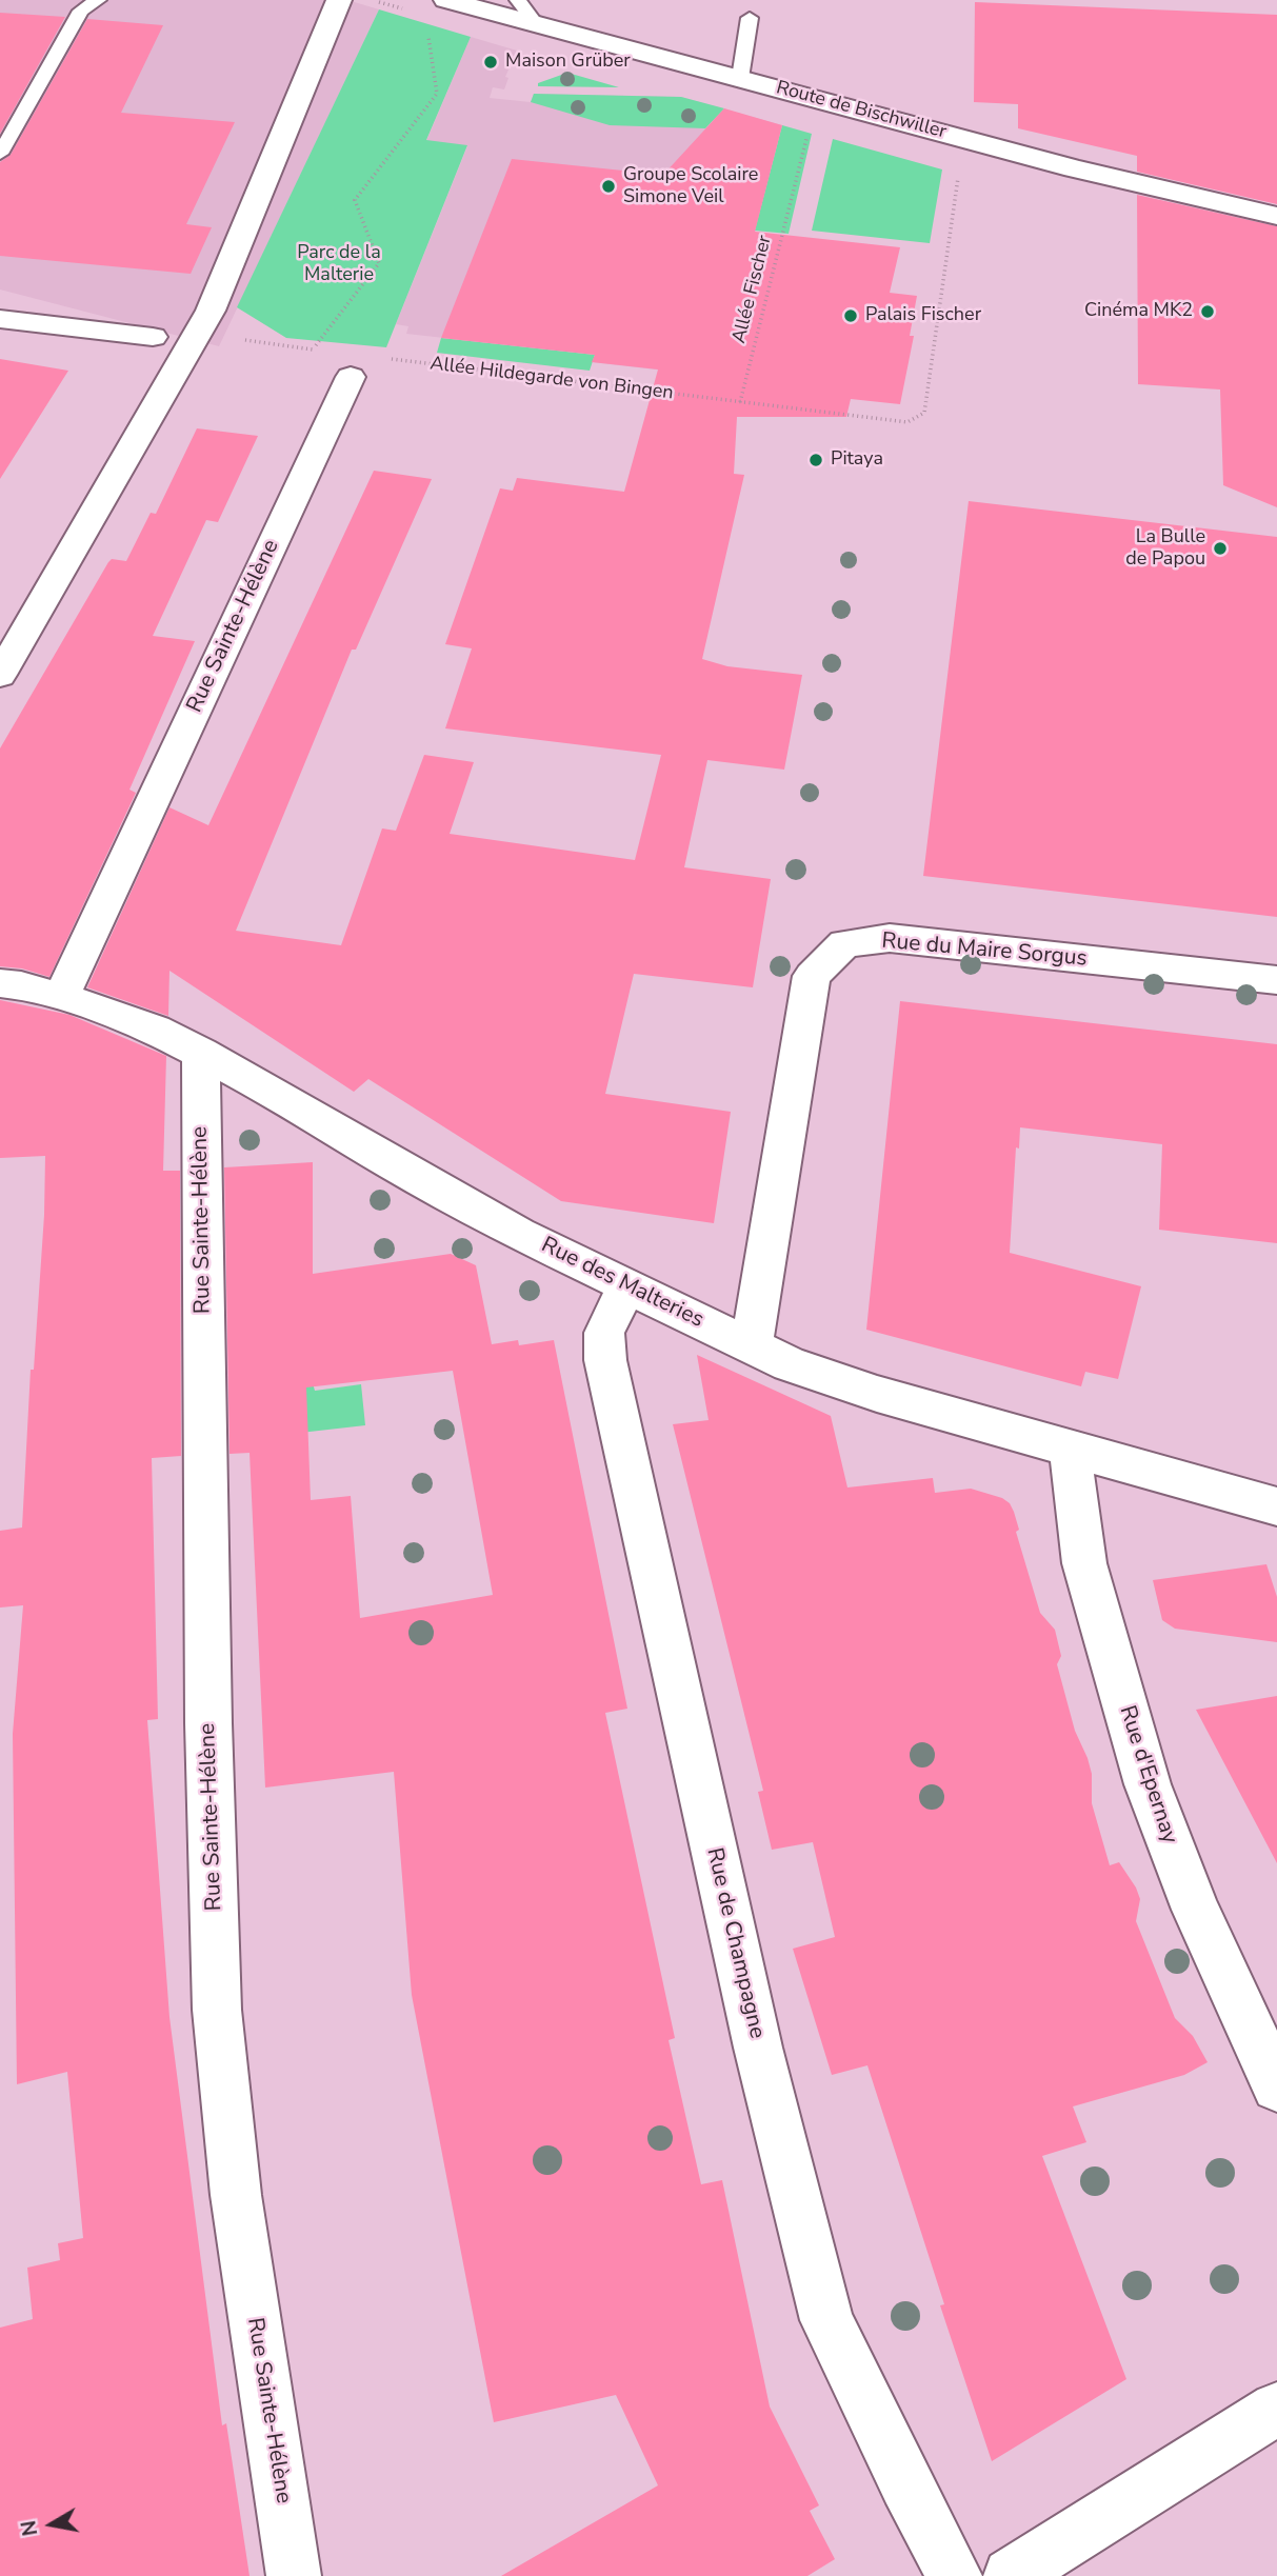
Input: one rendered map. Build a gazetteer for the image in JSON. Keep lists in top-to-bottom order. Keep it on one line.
{"streets":{"street":["Route de Bischwiller","Rue Sainte-Hélène","Rue du Maire Sorgus","Rue des Malteries","Rue d'Epernay","Rue de Champagne"],"path":["Allée Fischer","Allée Hildegarde von Bingen"]},"crossings":[["Route de Bischwiller","Allée Fischer"],["Allée Fischer","Allée Hildegarde von Bingen"],["Rue Sainte-Hélène","Rue des Malteries"],["Rue du Maire Sorgus","Rue des Malteries"],["Rue des Malteries","Rue d'Epernay"],["Rue des Malteries","Rue de Champagne"]],"parks":["Parc de la Malterie"],"places":["Maison Grüber","Groupe Scolaire Simone Veil","Cinéma MK2","Palais Fischer","Pitaya","La Bulle de Papou"],"north":"left"}
